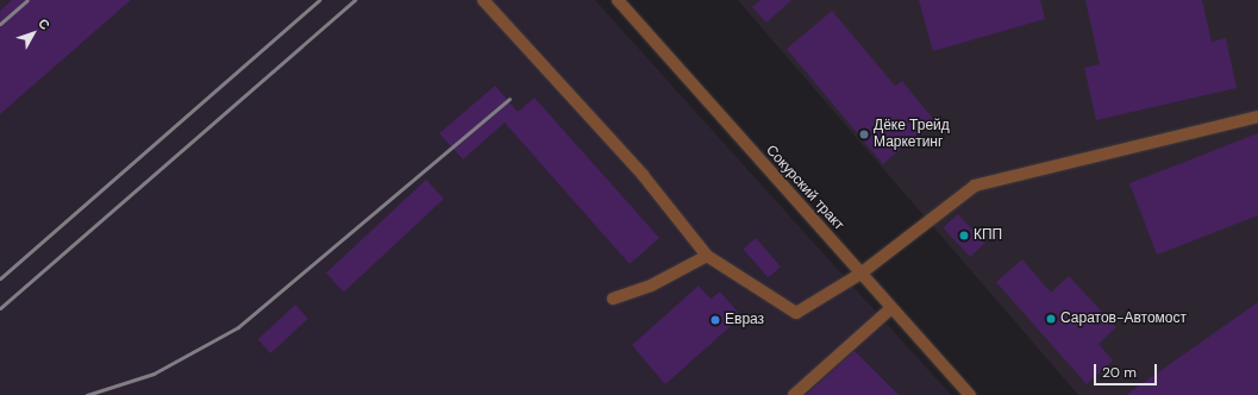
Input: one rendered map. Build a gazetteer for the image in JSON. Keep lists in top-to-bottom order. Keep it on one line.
{"streets":{"street":["Сокурский тракт"]},"places":["Дёке Трейд Маркетинг","КПП","Саратов-Автомост","Евраз"],"scale_bar":"20 m","north":"top right"}
